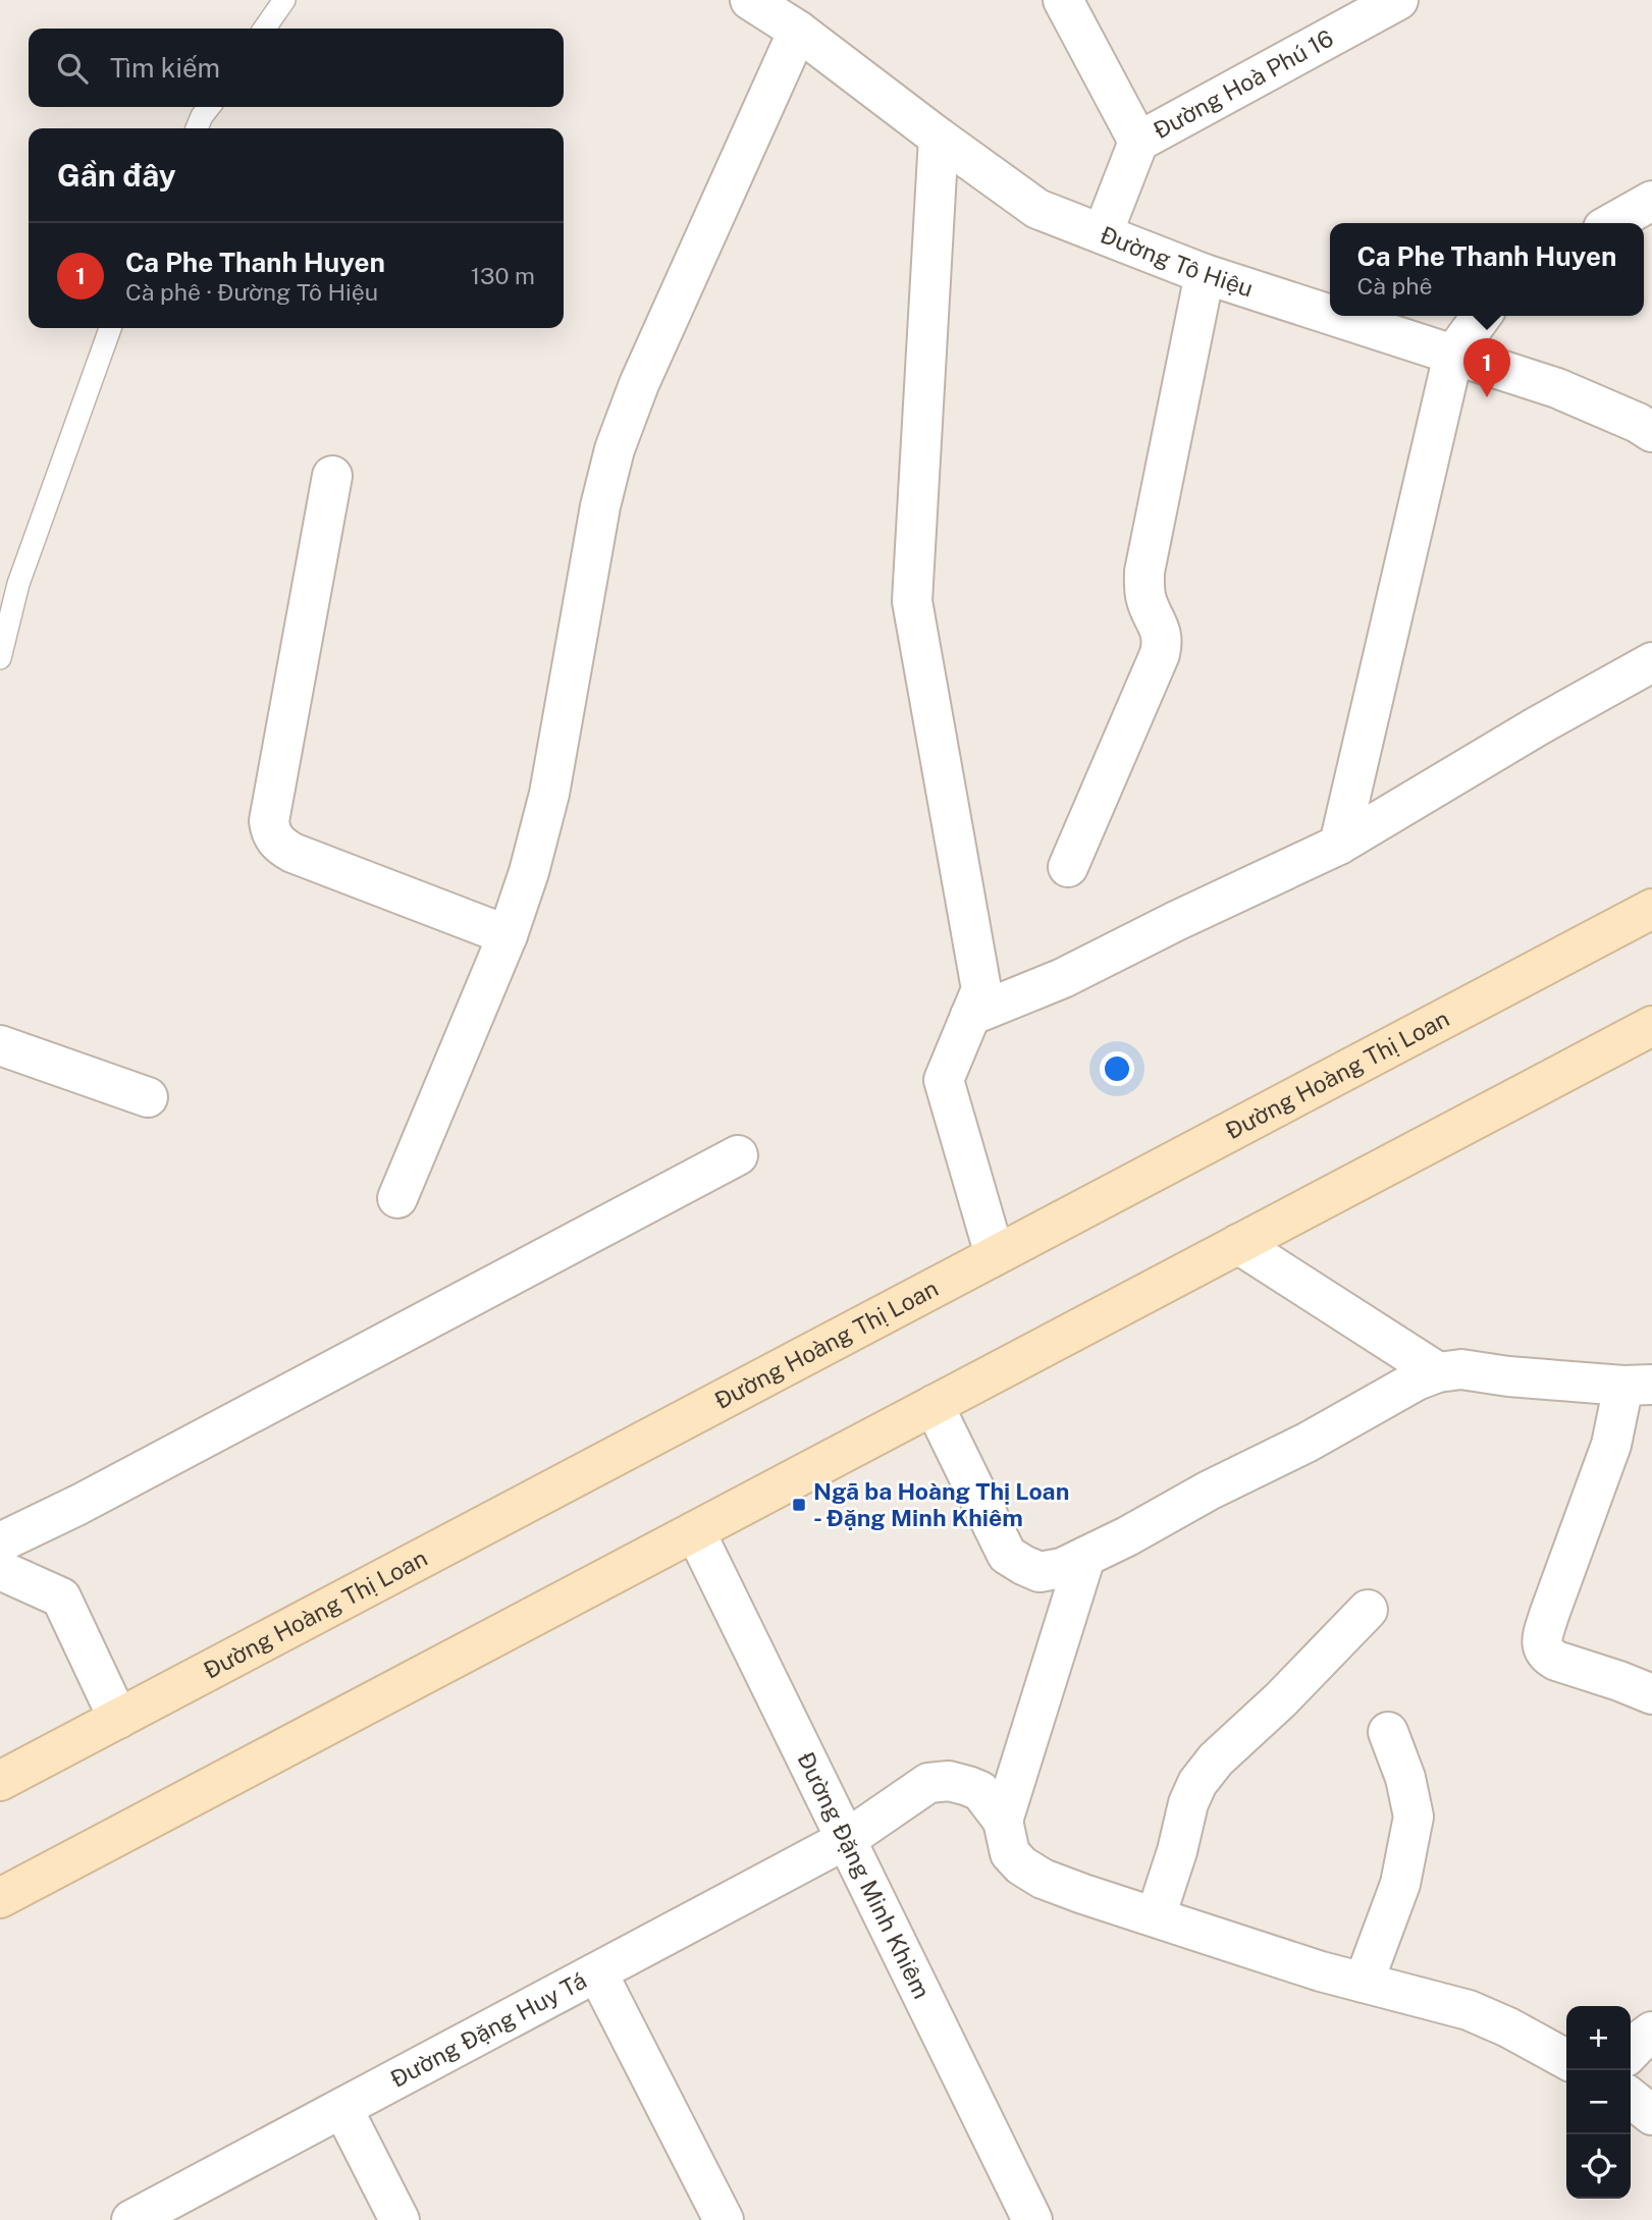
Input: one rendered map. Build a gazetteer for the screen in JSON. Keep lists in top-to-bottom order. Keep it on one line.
{"streets":{"main road":["Đường Hoàng Thị Loan"],"street":["Đường Hoà Phú 16","Đường Tô Hiệu","Đường Đặng Minh Khiêm","Đường Đặng Huy Tá"]},"crossings":[["Đường Hoà Phú 16","Đường Tô Hiệu"],["Đường Đặng Minh Khiêm","Đường Đặng Huy Tá"]],"places":{"transit":["Ngã ba Hoàng Thị Loan - Đặng Minh Khiêm"]},"page":{"search":"Tìm kiếm","heading":"Gần đây","list":[{"mark":"1","name":"Ca Phe Thanh Huyen","note":"Cà phê · Đường Tô Hiệu","value":"130 m"}],"popup":["Ca Phe Thanh Huyen","Cà phê"],"pins":"1","map_buttons":["+","−"]}}
